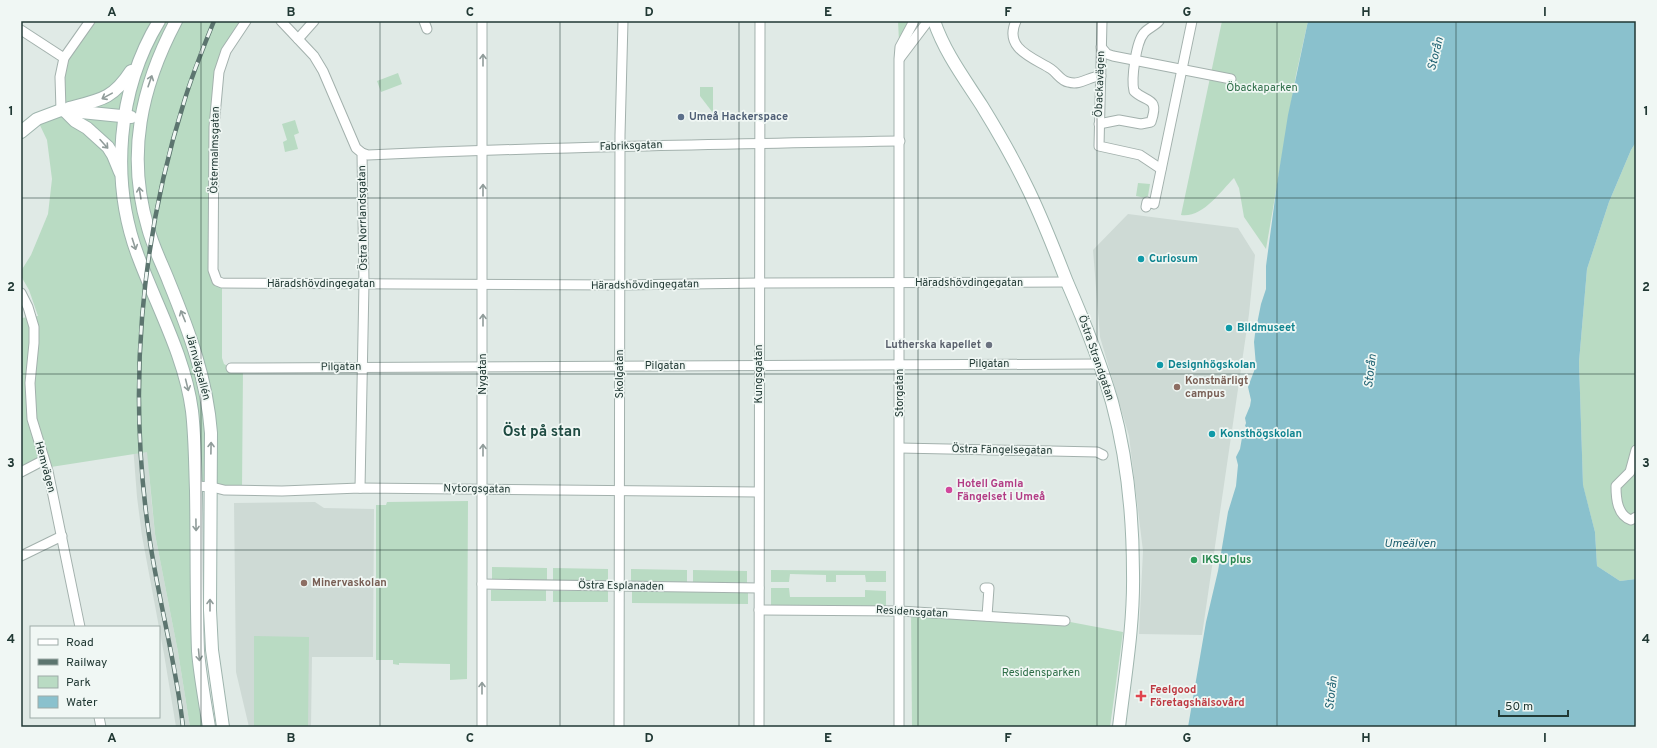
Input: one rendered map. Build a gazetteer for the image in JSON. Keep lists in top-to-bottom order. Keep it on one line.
{"streets":{"main road":["Östra Strandgatan","Järnvägsallén"],"street":["Öbackavägen","Fabriksgatan","Östermalmsgatan","Östra Norrlandsgatan","Häradshövdingegatan","Pilgatan","Nygatan","Skolgatan","Kungsgatan","Storgatan","Östra Fängelsegatan","Hemvägen","Nytorgsgatan","Östra Esplanaden","Residensgatan"]},"crossings":[["Fabriksgatan","Östra Norrlandsgatan"],["Fabriksgatan","Nygatan"],["Fabriksgatan","Skolgatan"],["Fabriksgatan","Kungsgatan"],["Fabriksgatan","Storgatan"],["Östermalmsgatan","Häradshövdingegatan"],["Östra Norrlandsgatan","Häradshövdingegatan"],["Östra Norrlandsgatan","Pilgatan"],["Östra Norrlandsgatan","Nytorgsgatan"],["Häradshövdingegatan","Östra Strandgatan"],["Häradshövdingegatan","Nygatan"],["Häradshövdingegatan","Skolgatan"],["Häradshövdingegatan","Kungsgatan"],["Häradshövdingegatan","Storgatan"],["Östra Strandgatan","Pilgatan"],["Pilgatan","Nygatan"],["Pilgatan","Skolgatan"],["Pilgatan","Kungsgatan"],["Pilgatan","Storgatan"],["Järnvägsallén","Nytorgsgatan"],["Nygatan","Nytorgsgatan"],["Nygatan","Östra Esplanaden"],["Skolgatan","Nytorgsgatan"],["Skolgatan","Östra Esplanaden"],["Kungsgatan","Nytorgsgatan"],["Kungsgatan","Östra Esplanaden"],["Kungsgatan","Residensgatan"],["Storgatan","Östra Fängelsegatan"],["Storgatan","Residensgatan"]],"one_way":["Nygatan"],"districts":["Öst på stan"],"water":["Storån","Umeälven"],"parks":["Öbackaparken","Residensparken"],"places":{"other":["Umeå Hackerspace","Curiosum","Bildmuseet","Lutherska kapellet","Designhögskolan","Konstnärligt campus","Konsthögskolan","Hotell Gamla Fängelset i Umeå","IKSU plus","Minervaskolan"],"health":["Feelgood Företagshälsovård"]},"legend":["Road","Railway","Park","Water"],"scale_bar":"50 m","grid":{"columns":["A","B","C","D","E","F","G","H","I"],"rows":["1","2","3","4"]}}
